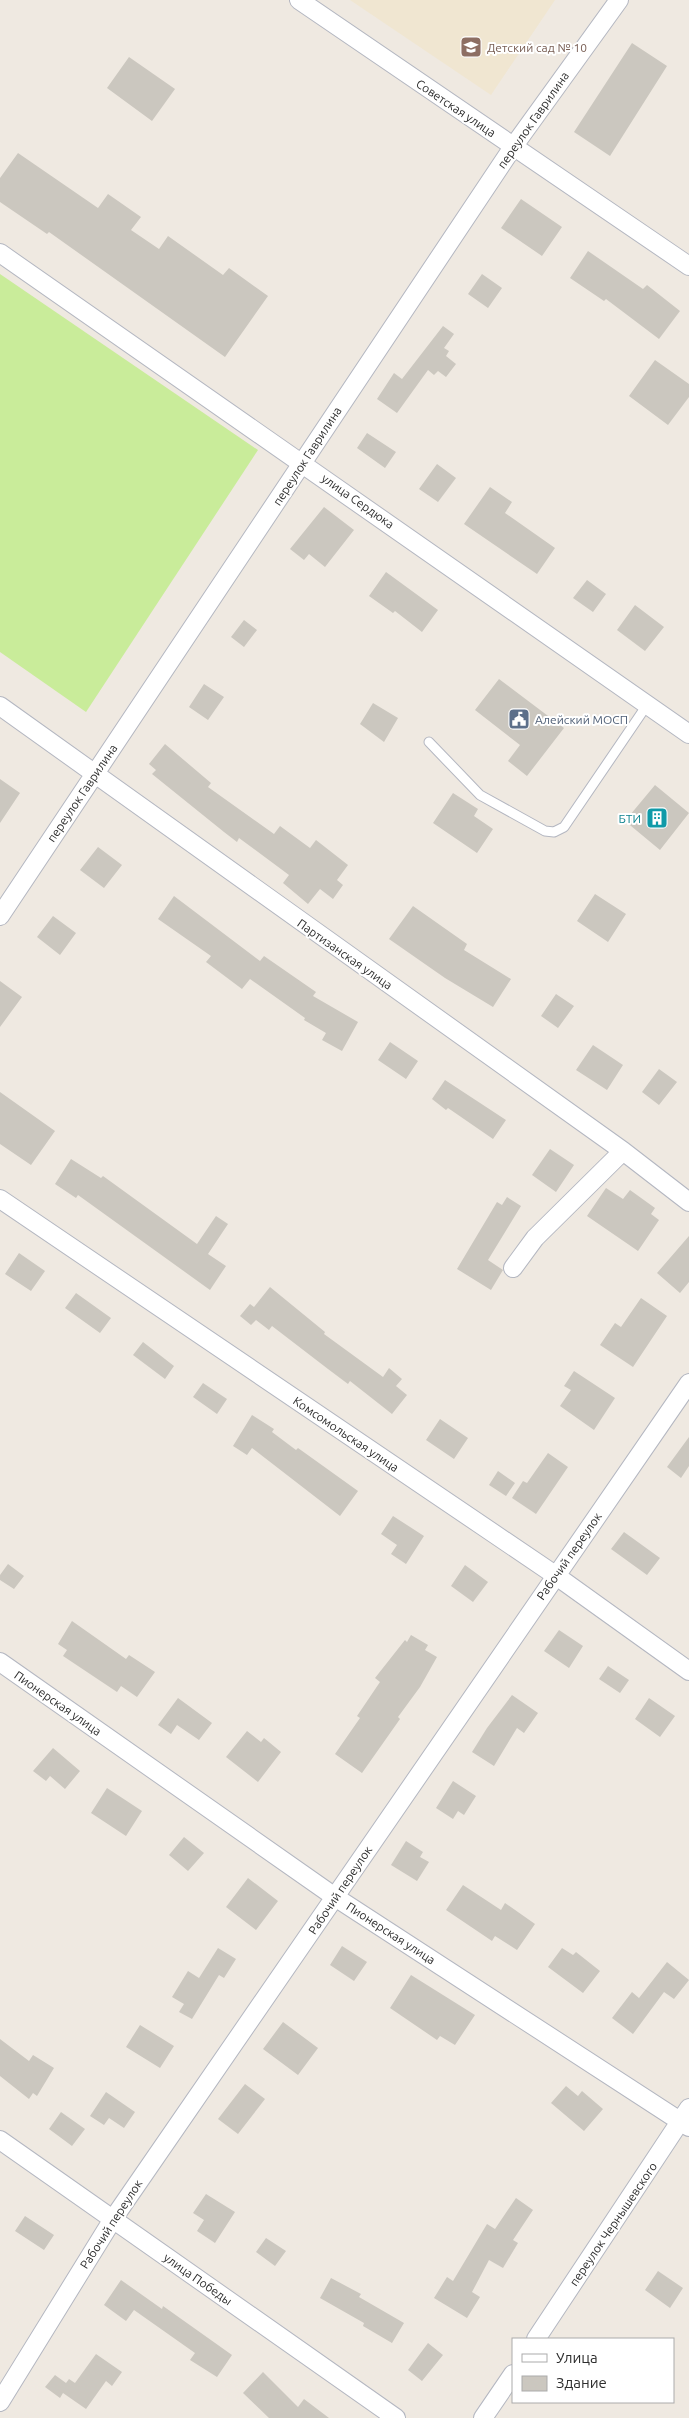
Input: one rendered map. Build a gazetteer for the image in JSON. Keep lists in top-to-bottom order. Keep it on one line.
{"streets":{"street":["Советская улица","переулок Гаврилина","улица Сердюка","Партизанская улица","Комсомольская улица","Рабочий переулок","Пионерская улица","переулок Чернышевского","улица Победы"]},"crossings":[["Советская улица","переулок Гаврилина"],["переулок Гаврилина","улица Сердюка"],["переулок Гаврилина","Партизанская улица"],["Комсомольская улица","Рабочий переулок"],["Рабочий переулок","Пионерская улица"],["Рабочий переулок","улица Победы"],["Пионерская улица","переулок Чернышевского"]],"places":{"school or university":["Детский сад № 10"],"public building":["Алейский МОСП"],"building":["БТИ"]},"legend":["Улица","Здание"]}
